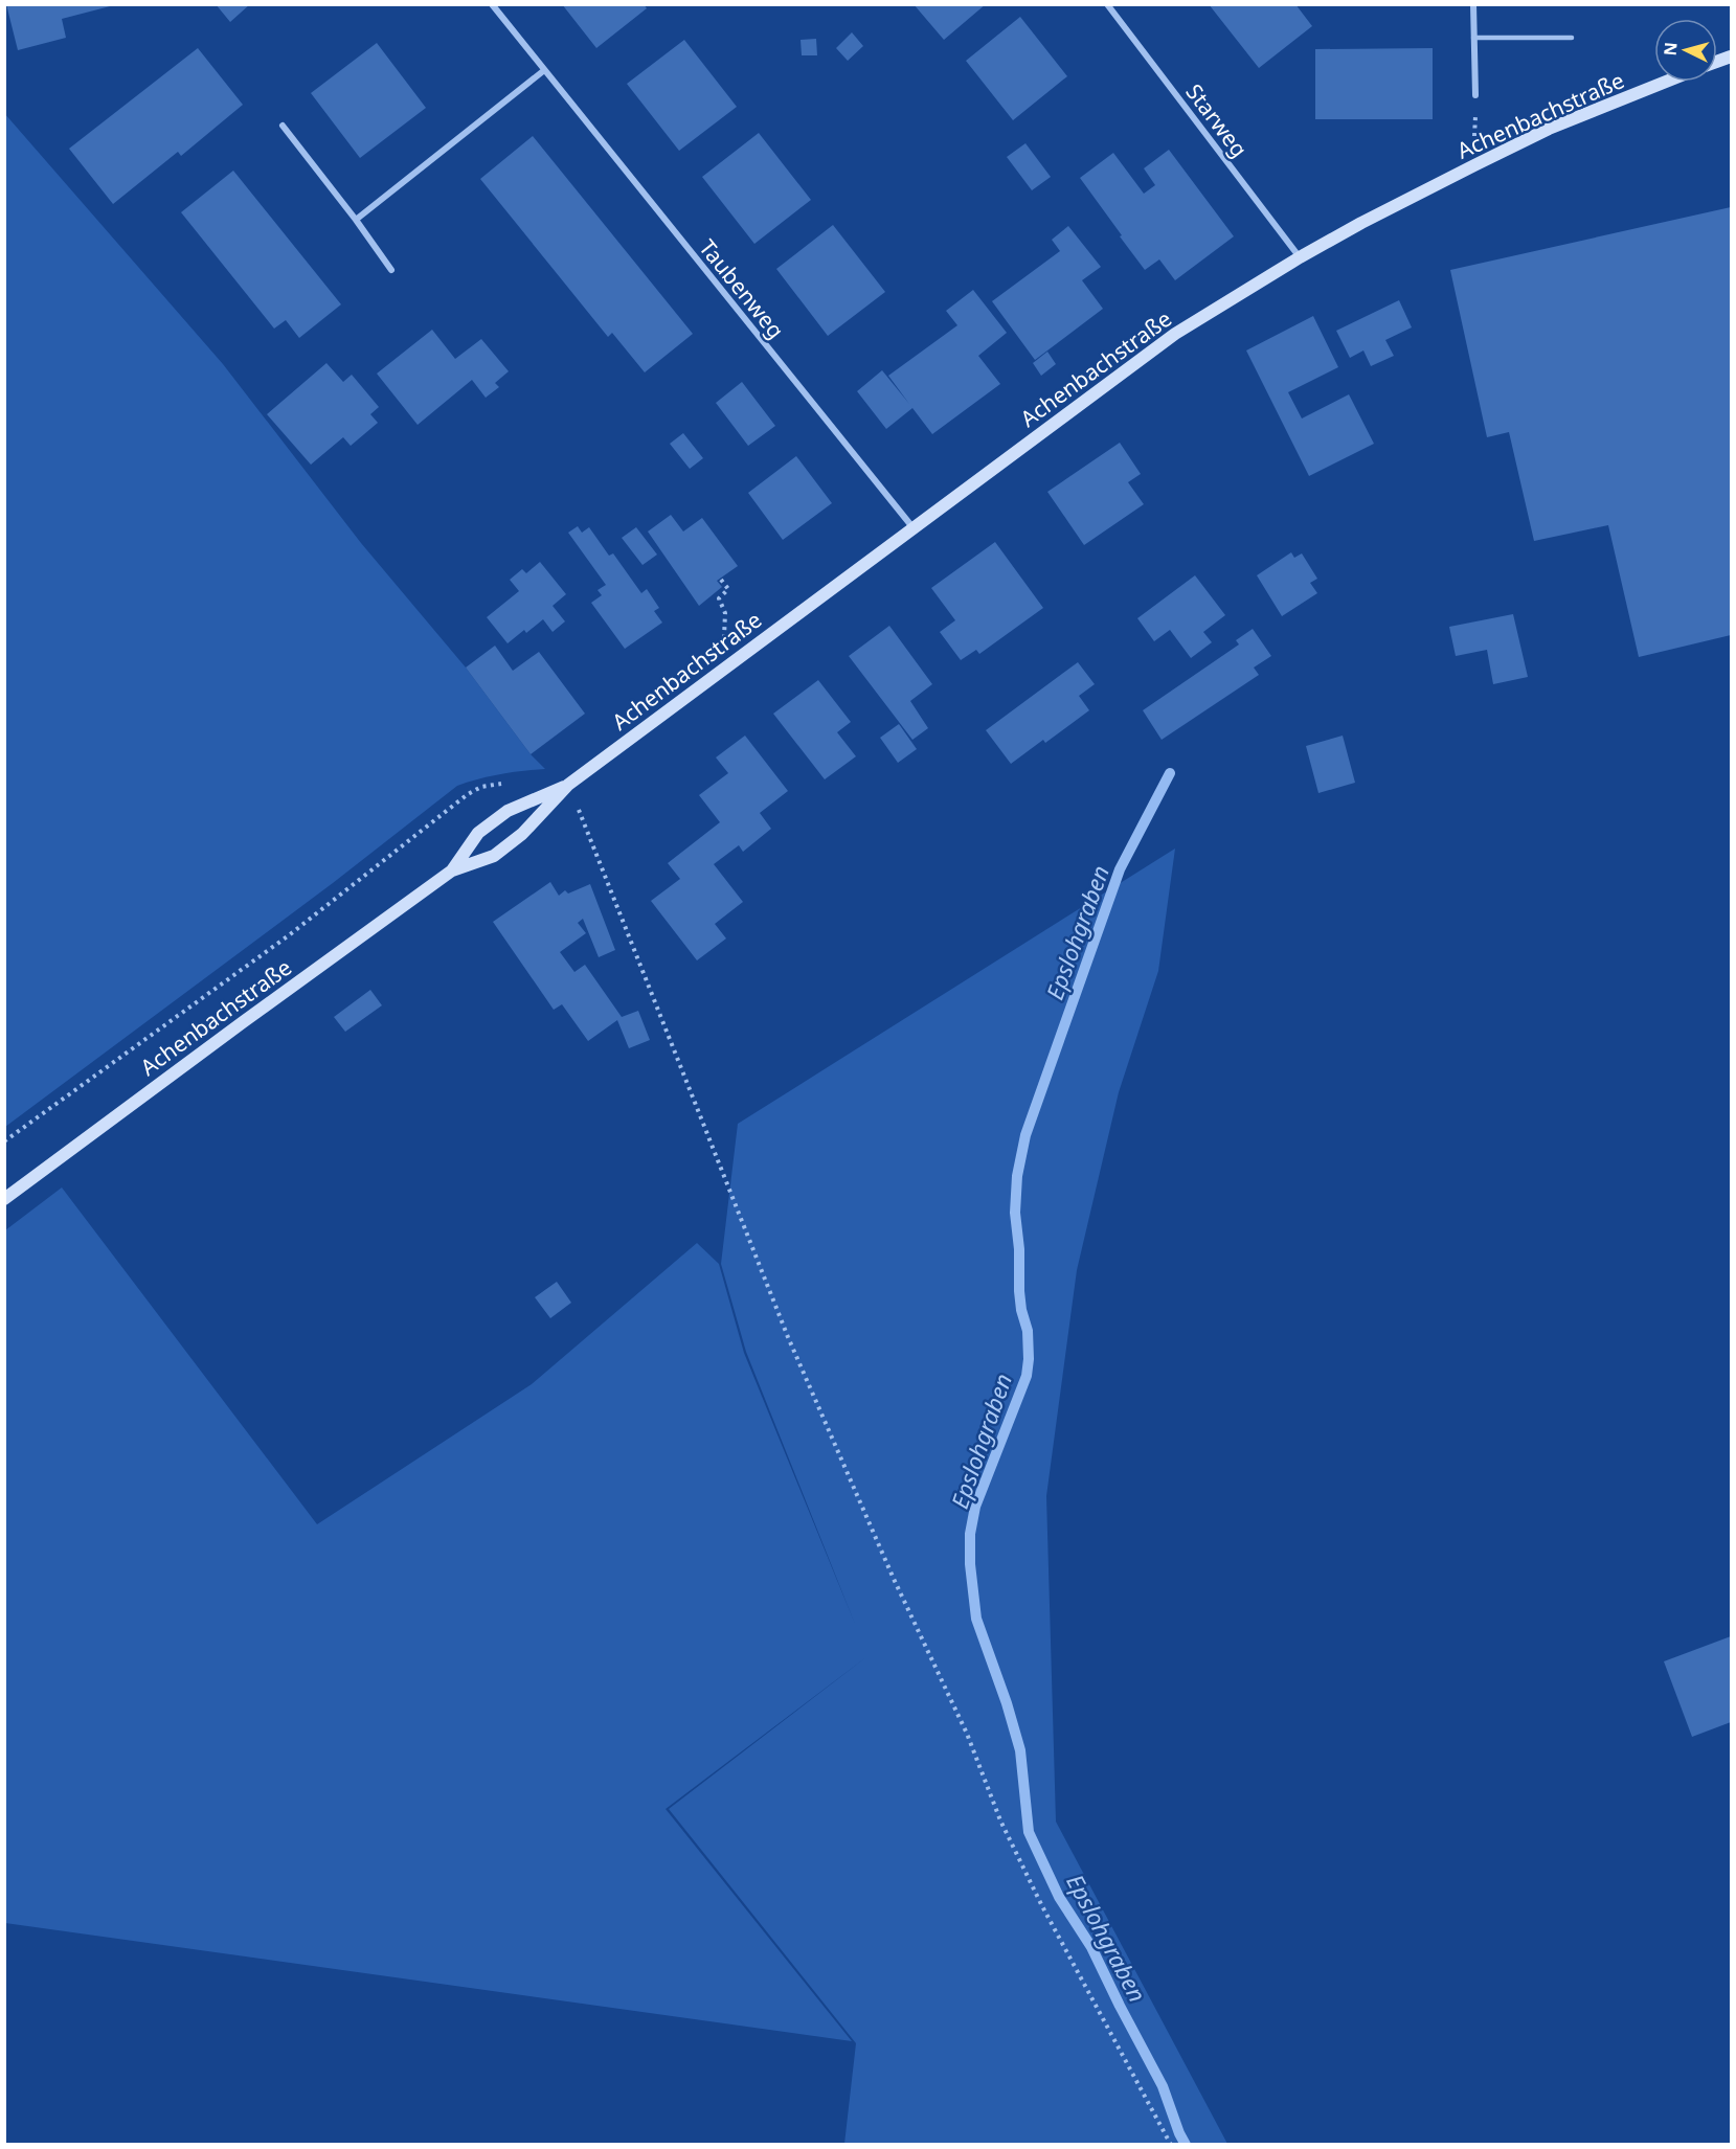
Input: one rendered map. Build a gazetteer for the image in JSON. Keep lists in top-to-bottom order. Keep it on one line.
{"streets":{"street":["Achenbachstraße","Starweg","Taubenweg"]},"crossings":[["Achenbachstraße","Starweg"],["Achenbachstraße","Taubenweg"]],"water":["Epslohgraben"],"north":"left"}
